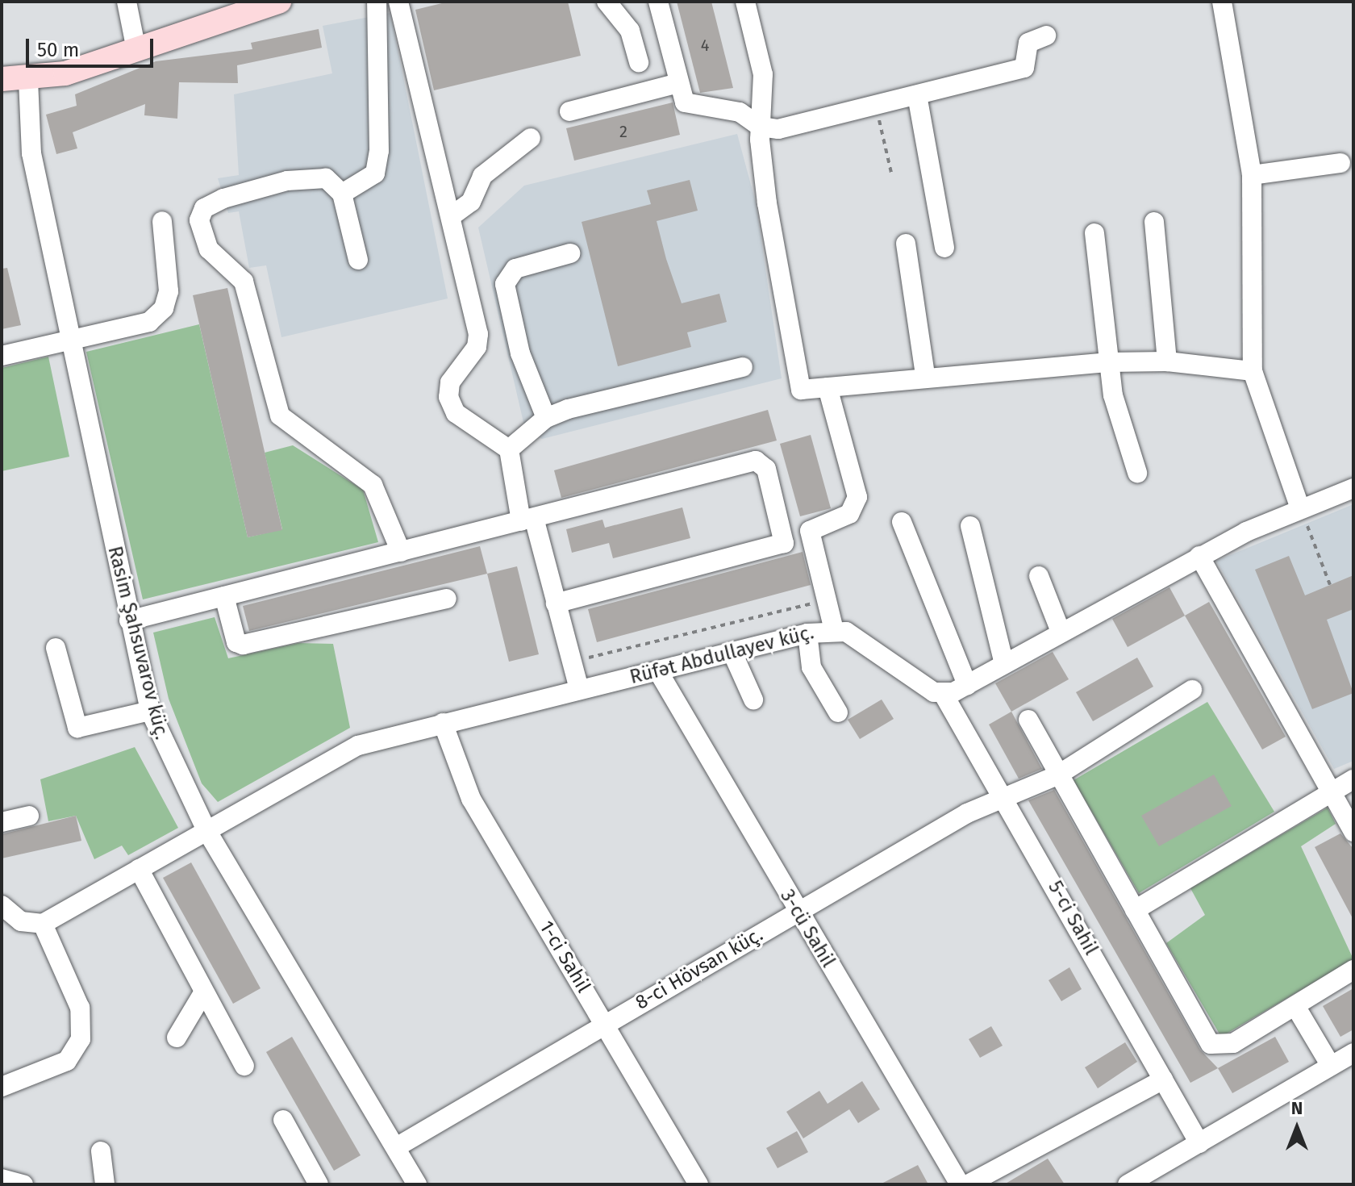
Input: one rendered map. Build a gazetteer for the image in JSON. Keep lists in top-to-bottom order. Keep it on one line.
{"streets":{"street":["Rasim Şahsuvarov küç.","Rüfət Abdullayev küç.","5-ci Sahil","3-cü Sahil","1-ci Sahil","8-ci Hövsan küç."]},"crossings":[["Rasim Şahsuvarov küç.","Rüfət Abdullayev küç."],["Rasim Şahsuvarov küç.","8-ci Hövsan küç."],["Rüfət Abdullayev küç.","5-ci Sahil"],["Rüfət Abdullayev küç.","3-cü Sahil"],["Rüfət Abdullayev küç.","1-ci Sahil"],["5-ci Sahil","8-ci Hövsan küç."],["3-cü Sahil","8-ci Hövsan küç."],["1-ci Sahil","8-ci Hövsan küç."]],"house_numbers":["4","2"],"scale_bar":"50 m","north":"top"}
